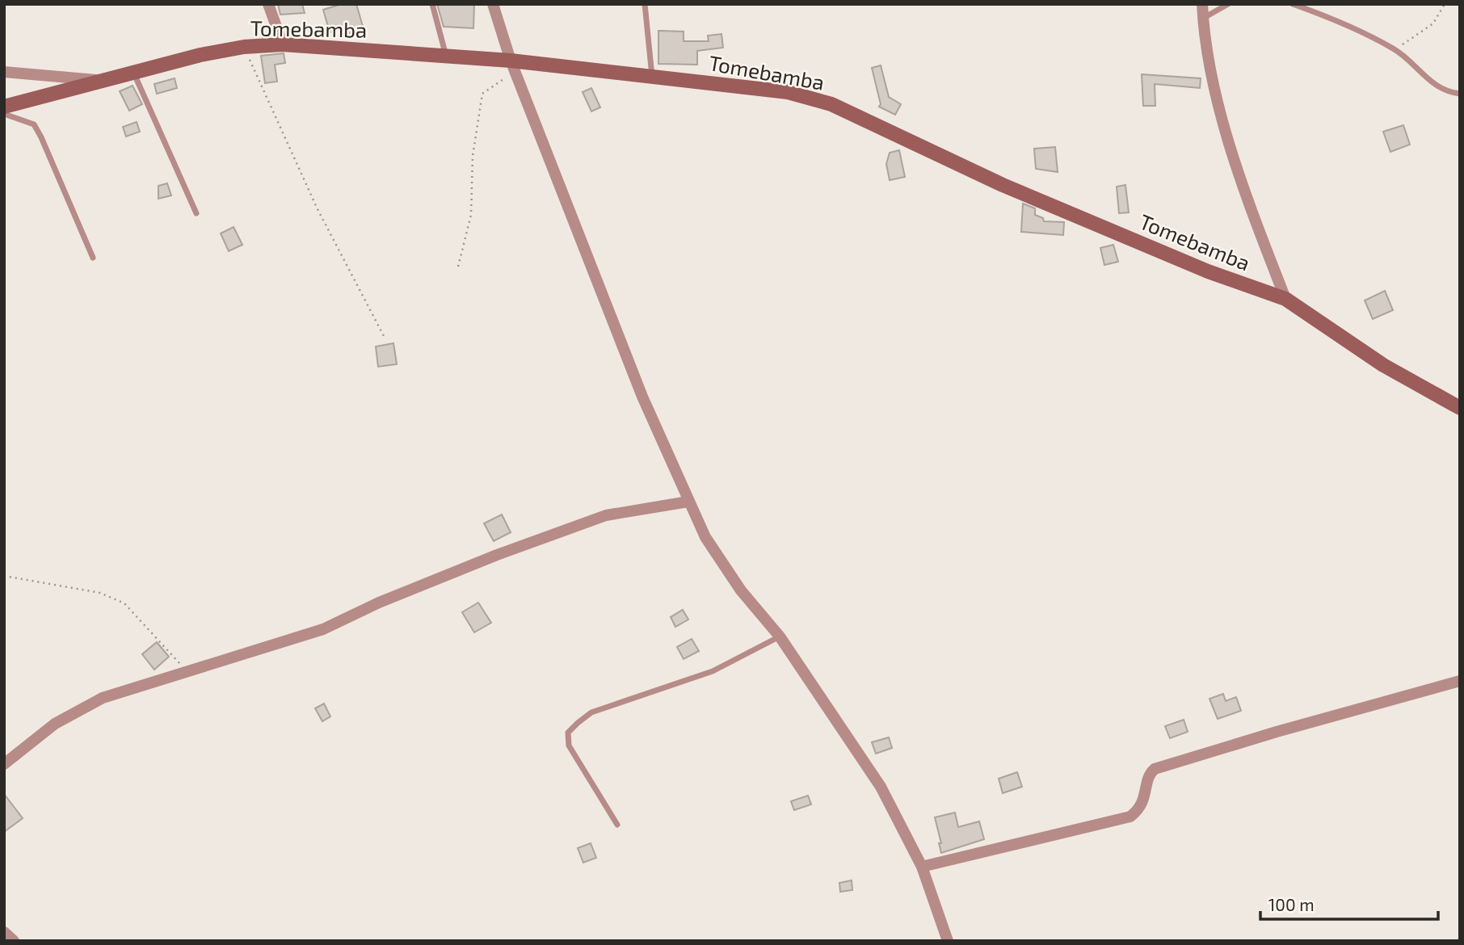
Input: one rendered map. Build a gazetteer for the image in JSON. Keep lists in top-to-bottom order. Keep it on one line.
{"streets":{"street":["Tomebamba"]},"scale_bar":"100 m"}
